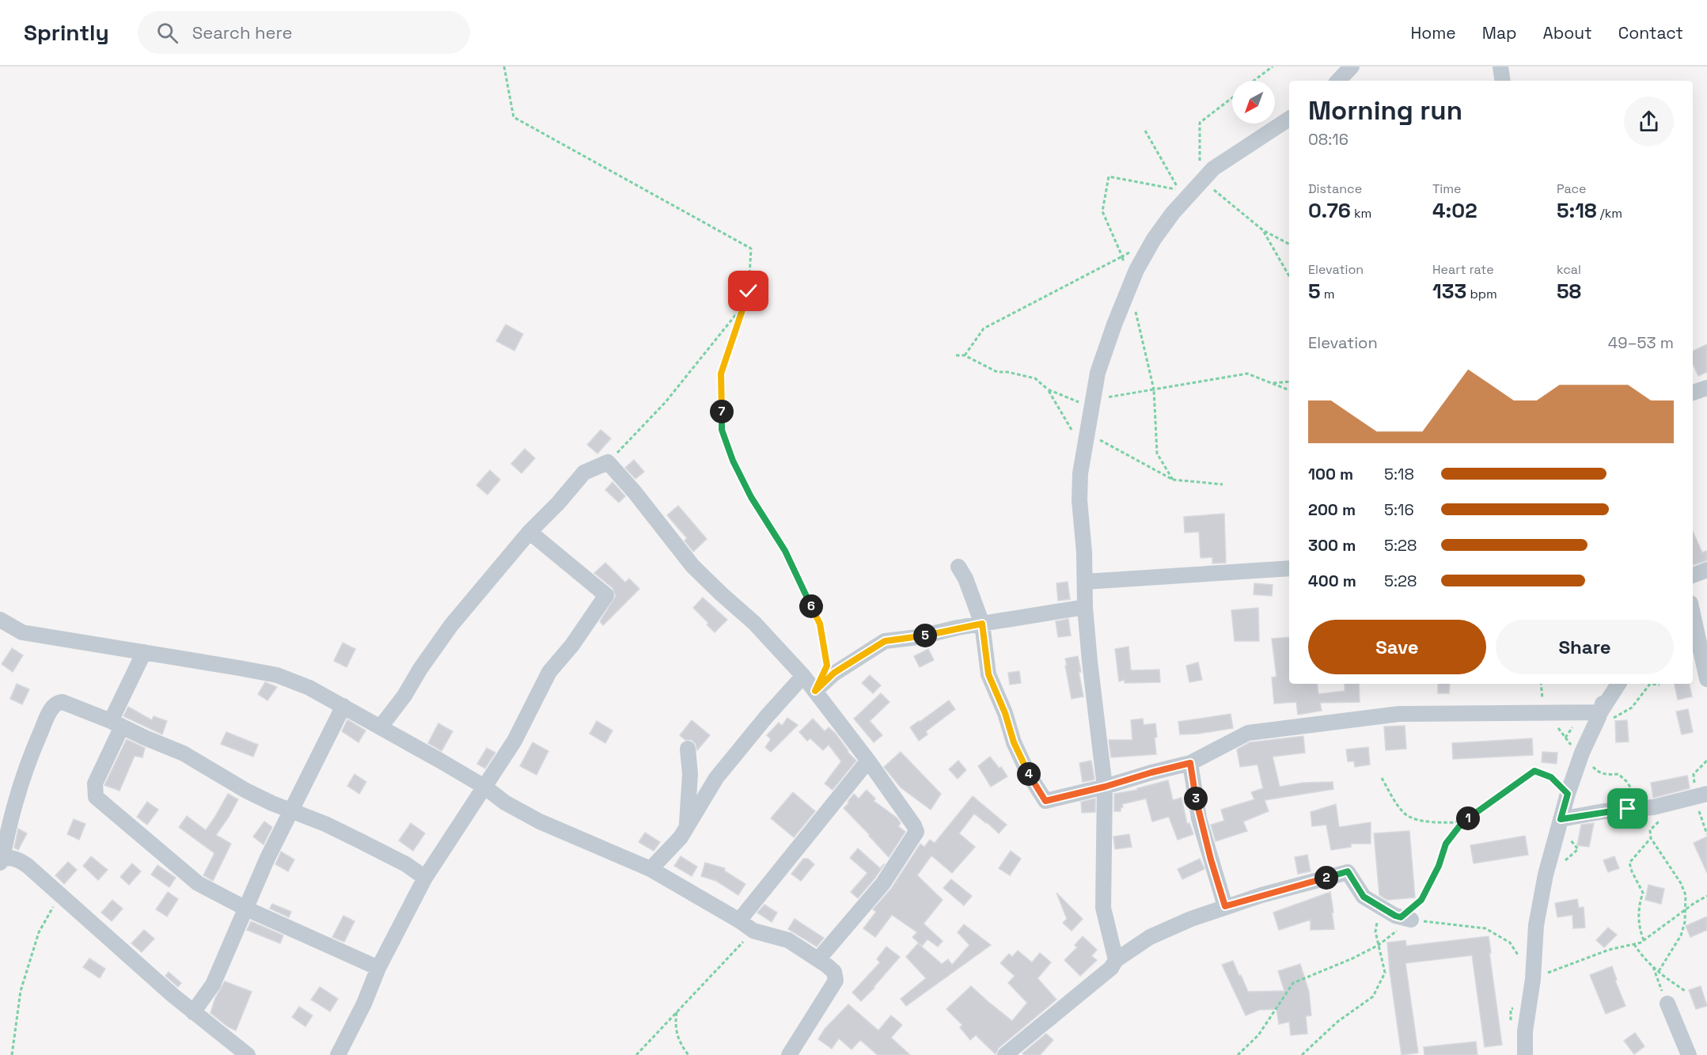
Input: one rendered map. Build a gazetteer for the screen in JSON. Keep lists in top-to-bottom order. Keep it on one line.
{"north":"bottom left","page":{"header":"Sprintly","search":"Search here","nav":["Home","Map","About","Contact"],"heading":["Morning run","08:16"],"stats":[["Distance","0.76 km"],["Time","4:02"],["Pace","5:18 /km"],["Elevation","5 m"],["Heart rate","133 bpm"],["kcal","58"]],"chart":["Elevation","49–53 m"],"pins":["7","6","5","4","3","1","2"],"list":[{"name":"100 m","note":"5:18"},{"name":"200 m","note":"5:16"},{"name":"300 m","note":"5:28"},{"name":"400 m","note":"5:28"}],"buttons":["Save","Share"]}}
